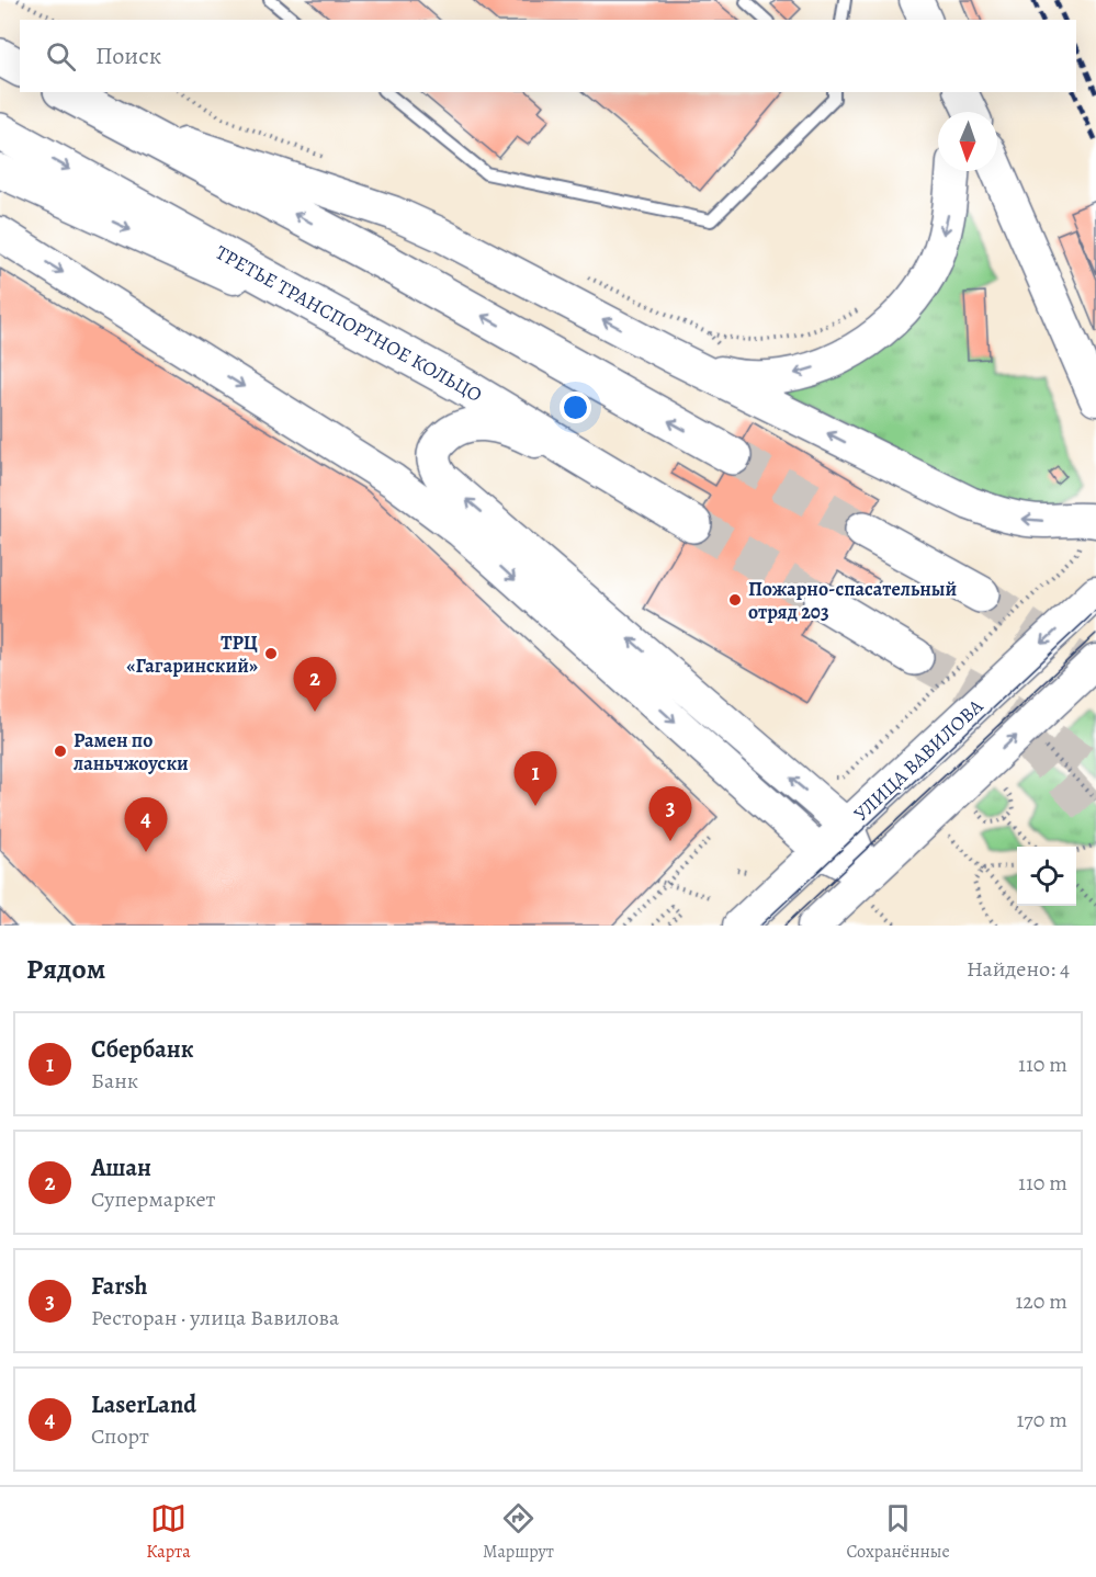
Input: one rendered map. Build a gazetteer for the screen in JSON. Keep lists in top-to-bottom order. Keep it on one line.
{"streets":{"main road":["ТРЕТЬЕ ТРАНСПОРТНОЕ КОЛЬЦО","УЛИЦА ВАВИЛОВА"]},"places":["Пожарно-спасательный отряд 203","ТРЦ «Гагаринский»","Рамен по ланьчжоуски"],"north":"bottom","page":{"search":"Поиск","pins":["2","1","3","4"],"heading":["Рядом","Найдено: 4"],"list":[{"mark":"1","name":"Сбербанк","note":"Банк","value":"110 m"},{"mark":"2","name":"Ашан","note":"Супермаркет","value":"110 m"},{"mark":"3","name":"Farsh","note":"Ресторан · улица Вавилова","value":"120 m"},{"mark":"4","name":"LaserLand","note":"Спорт","value":"170 m"}],"nav":["Карта","Маршрут","Сохранённые"]}}
